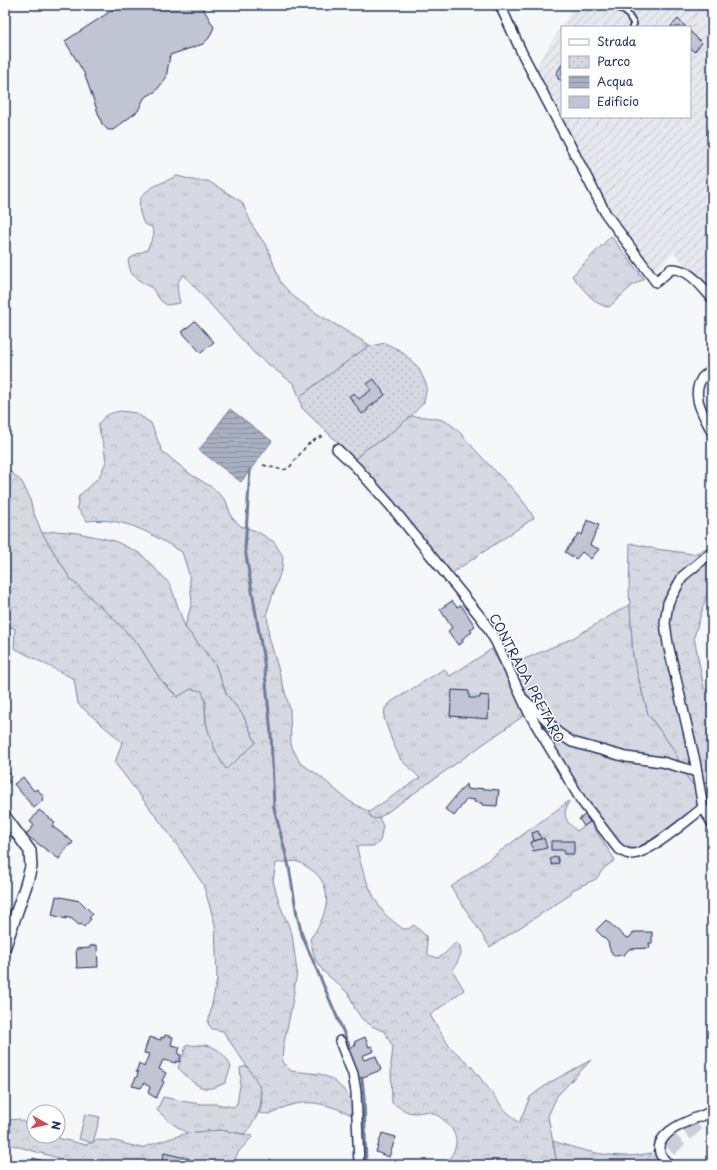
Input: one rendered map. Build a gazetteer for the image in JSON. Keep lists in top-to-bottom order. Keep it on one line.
{"streets":{"street":["CONTRADA PRETARO"]},"legend":["Strada","Parco","Acqua","Edificio"],"north":"right"}
